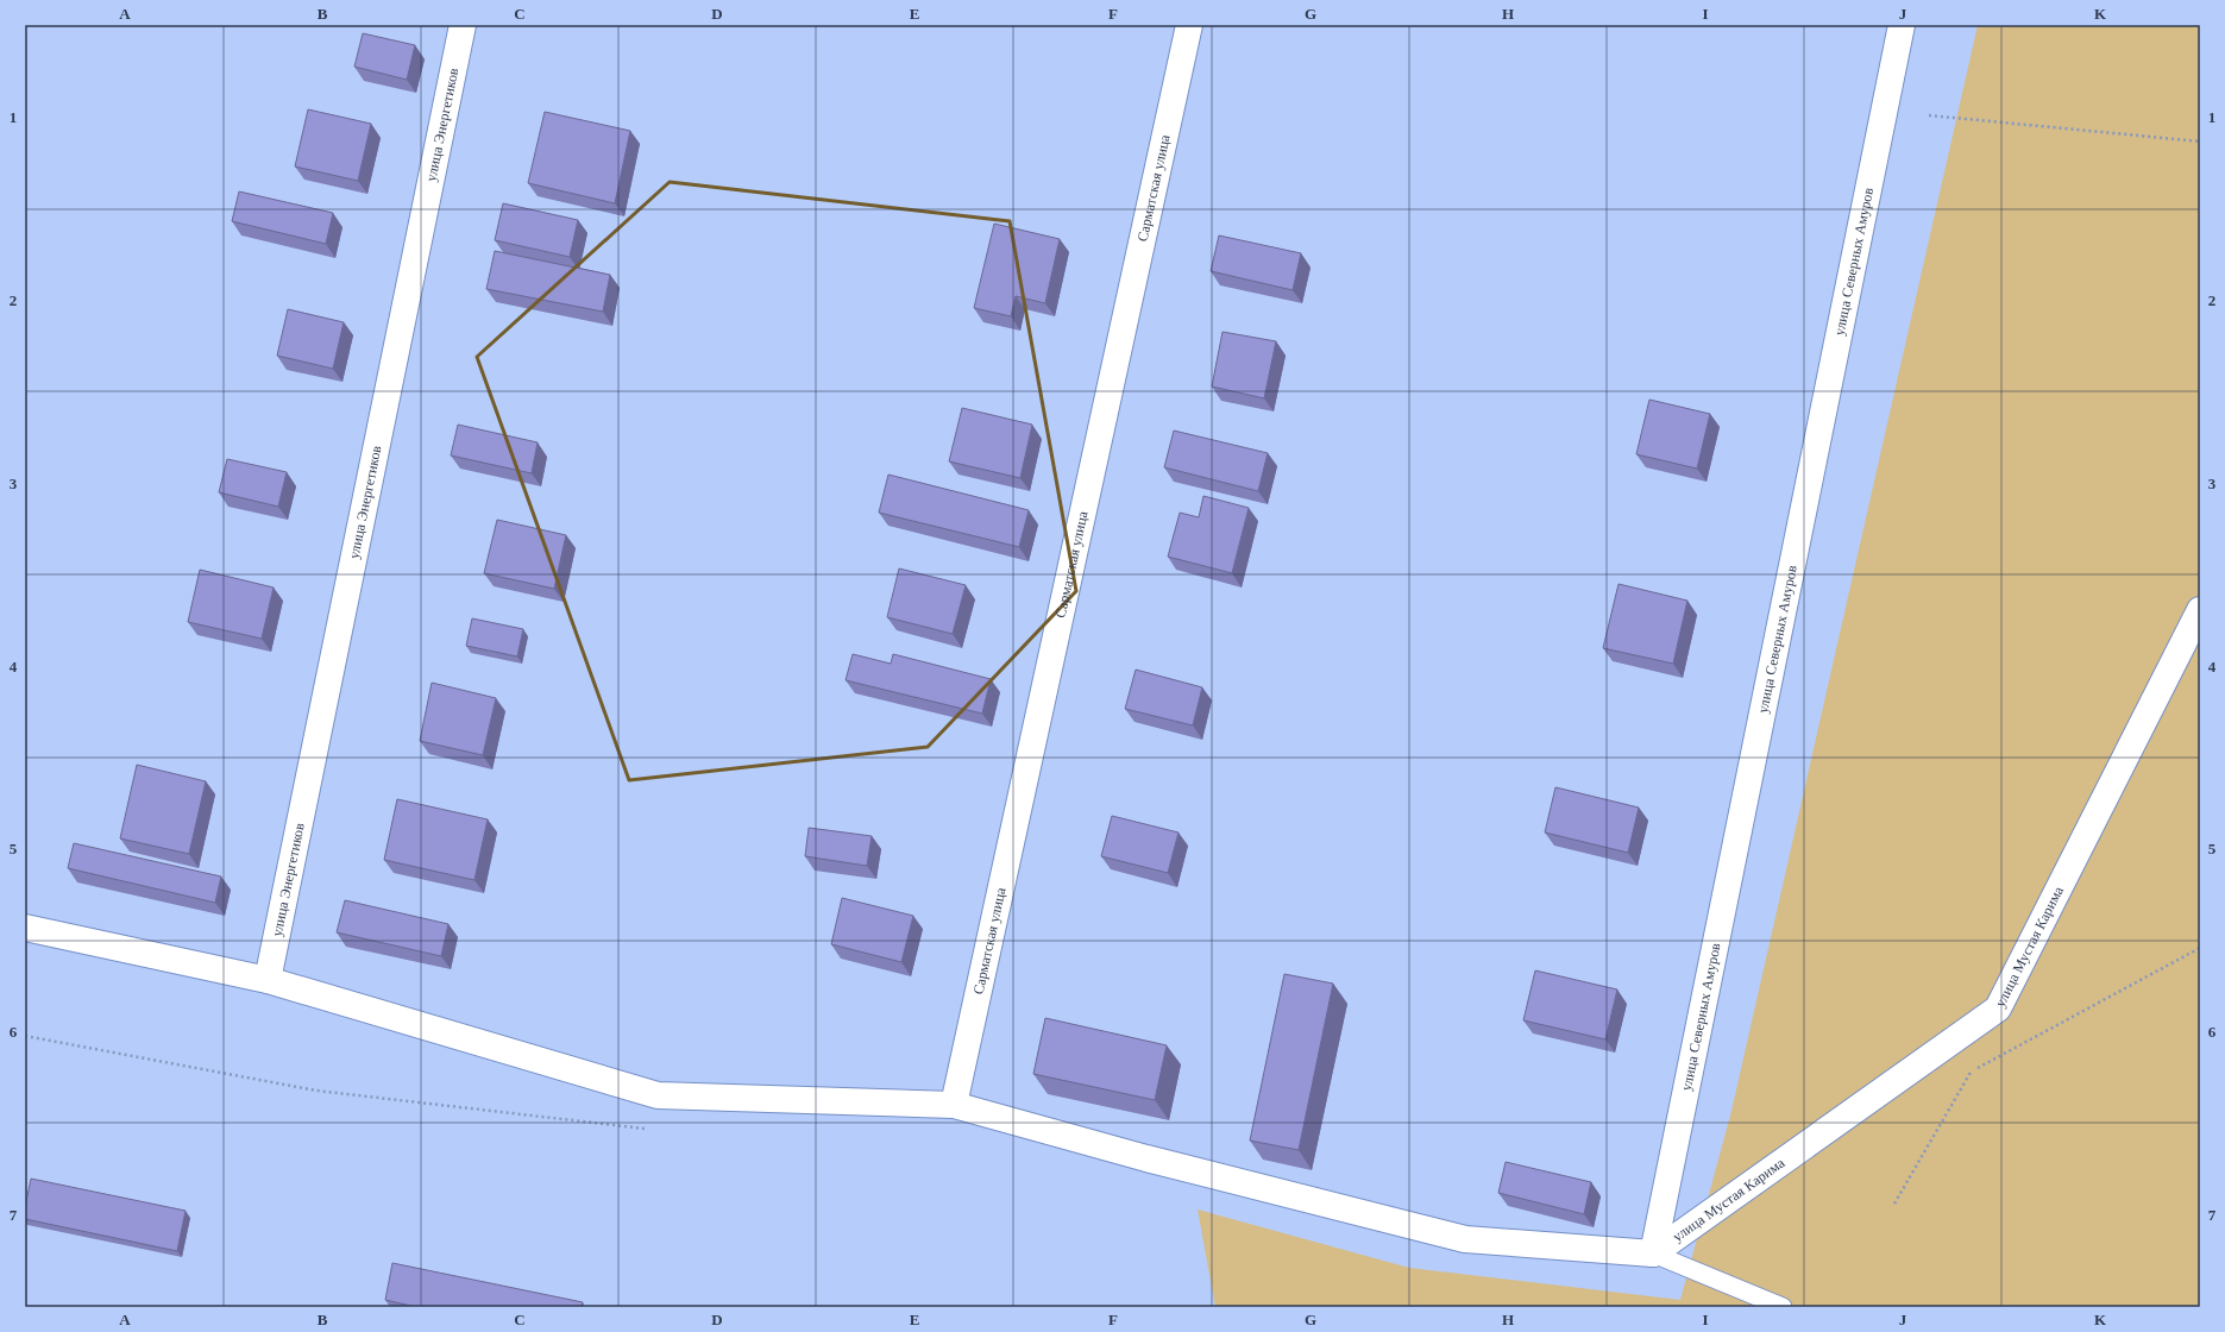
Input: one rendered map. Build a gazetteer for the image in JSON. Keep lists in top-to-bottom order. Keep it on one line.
{"streets":{"street":["улица Энергетиков","Сарматская улица","улица Северных Амуров","улица Мустая Карима"]},"crossings":[["улица Северных Амуров","улица Мустая Карима"]],"grid":{"columns":["A","B","C","D","E","F","G","H","I","J","K"],"rows":["1","2","3","4","5","6","7"]}}
